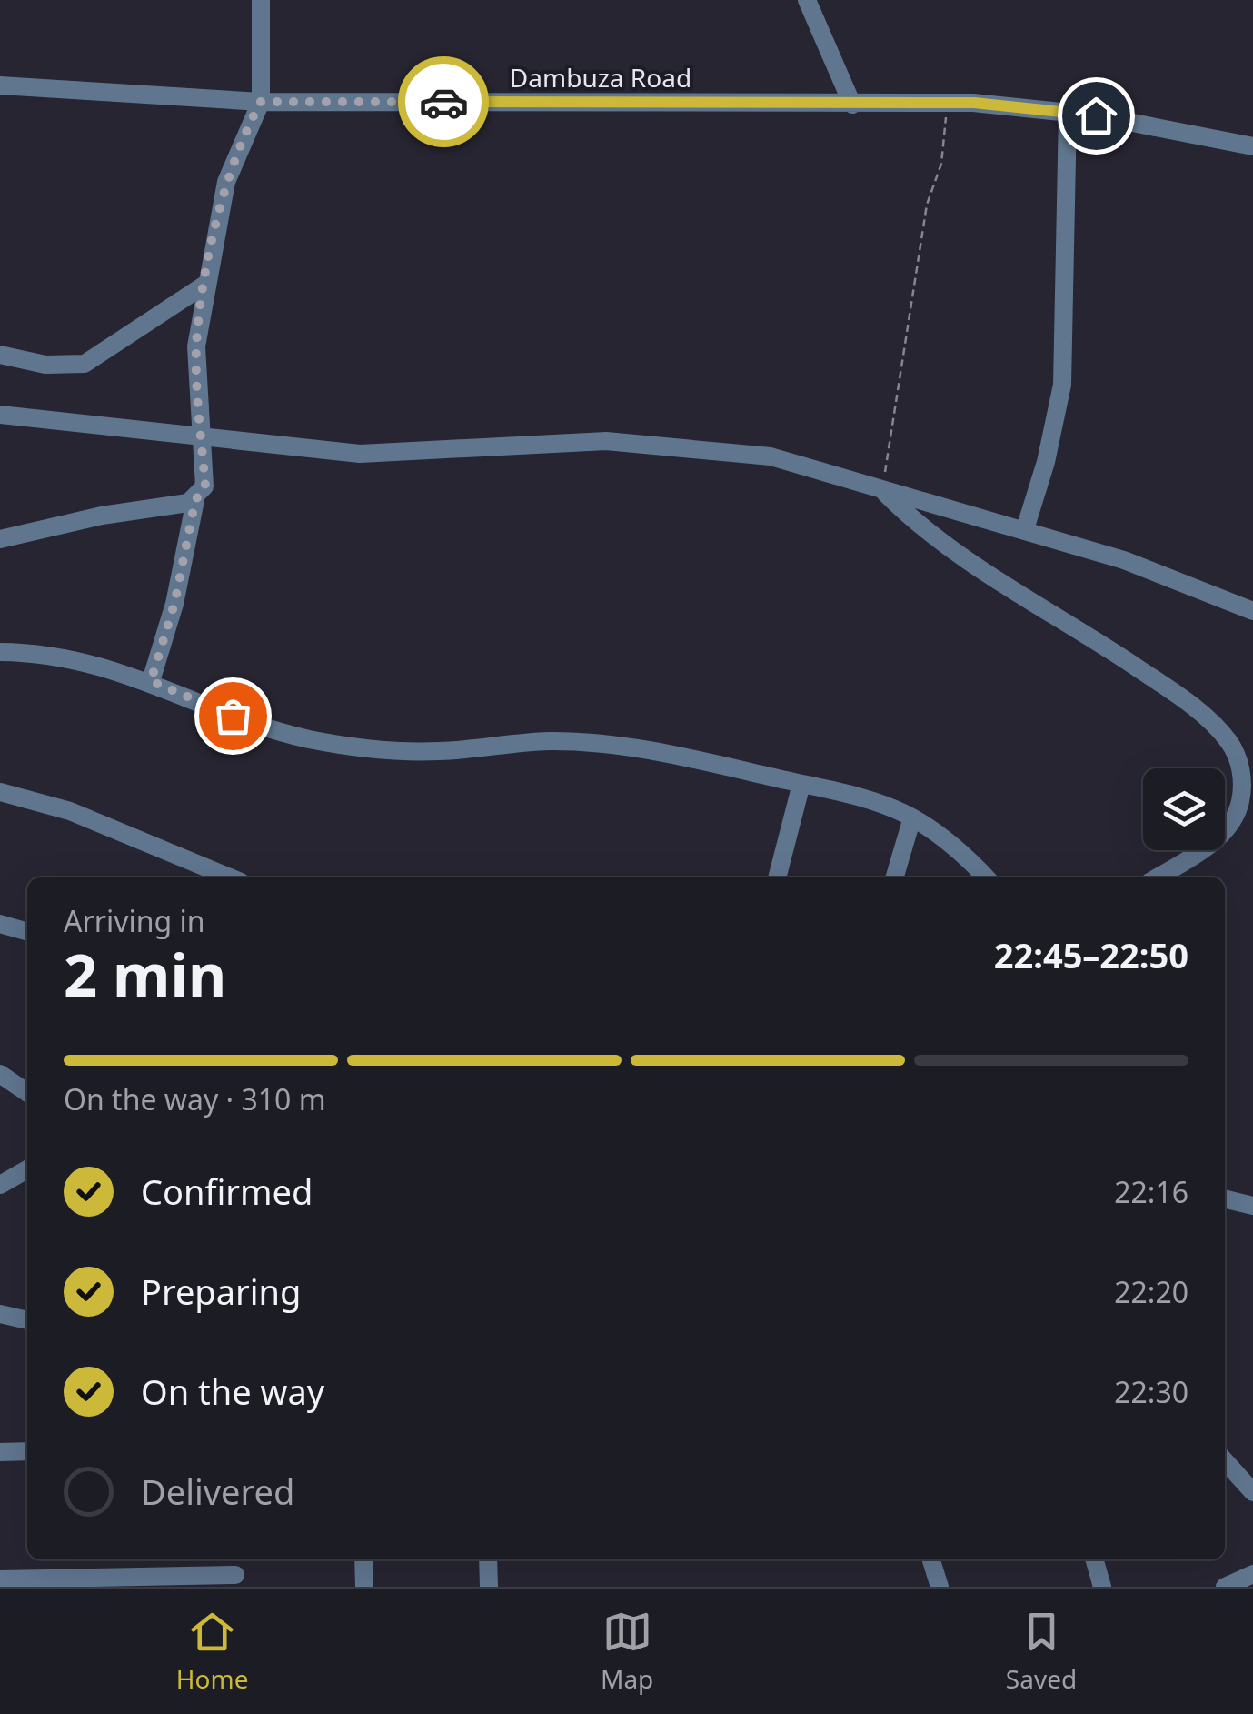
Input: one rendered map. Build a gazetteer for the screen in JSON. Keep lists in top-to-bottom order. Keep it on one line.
{"streets":{"street":["Dambuza Road"]},"page":{"heading":["2 min","Arriving in","22:45–22:50"],"bar":"On the way · 310 m","list":[["Confirmed","22:16"],["Preparing","22:20"],["On the way","22:30"],"Delivered"],"tabs":["Home","Map","Saved"]}}
